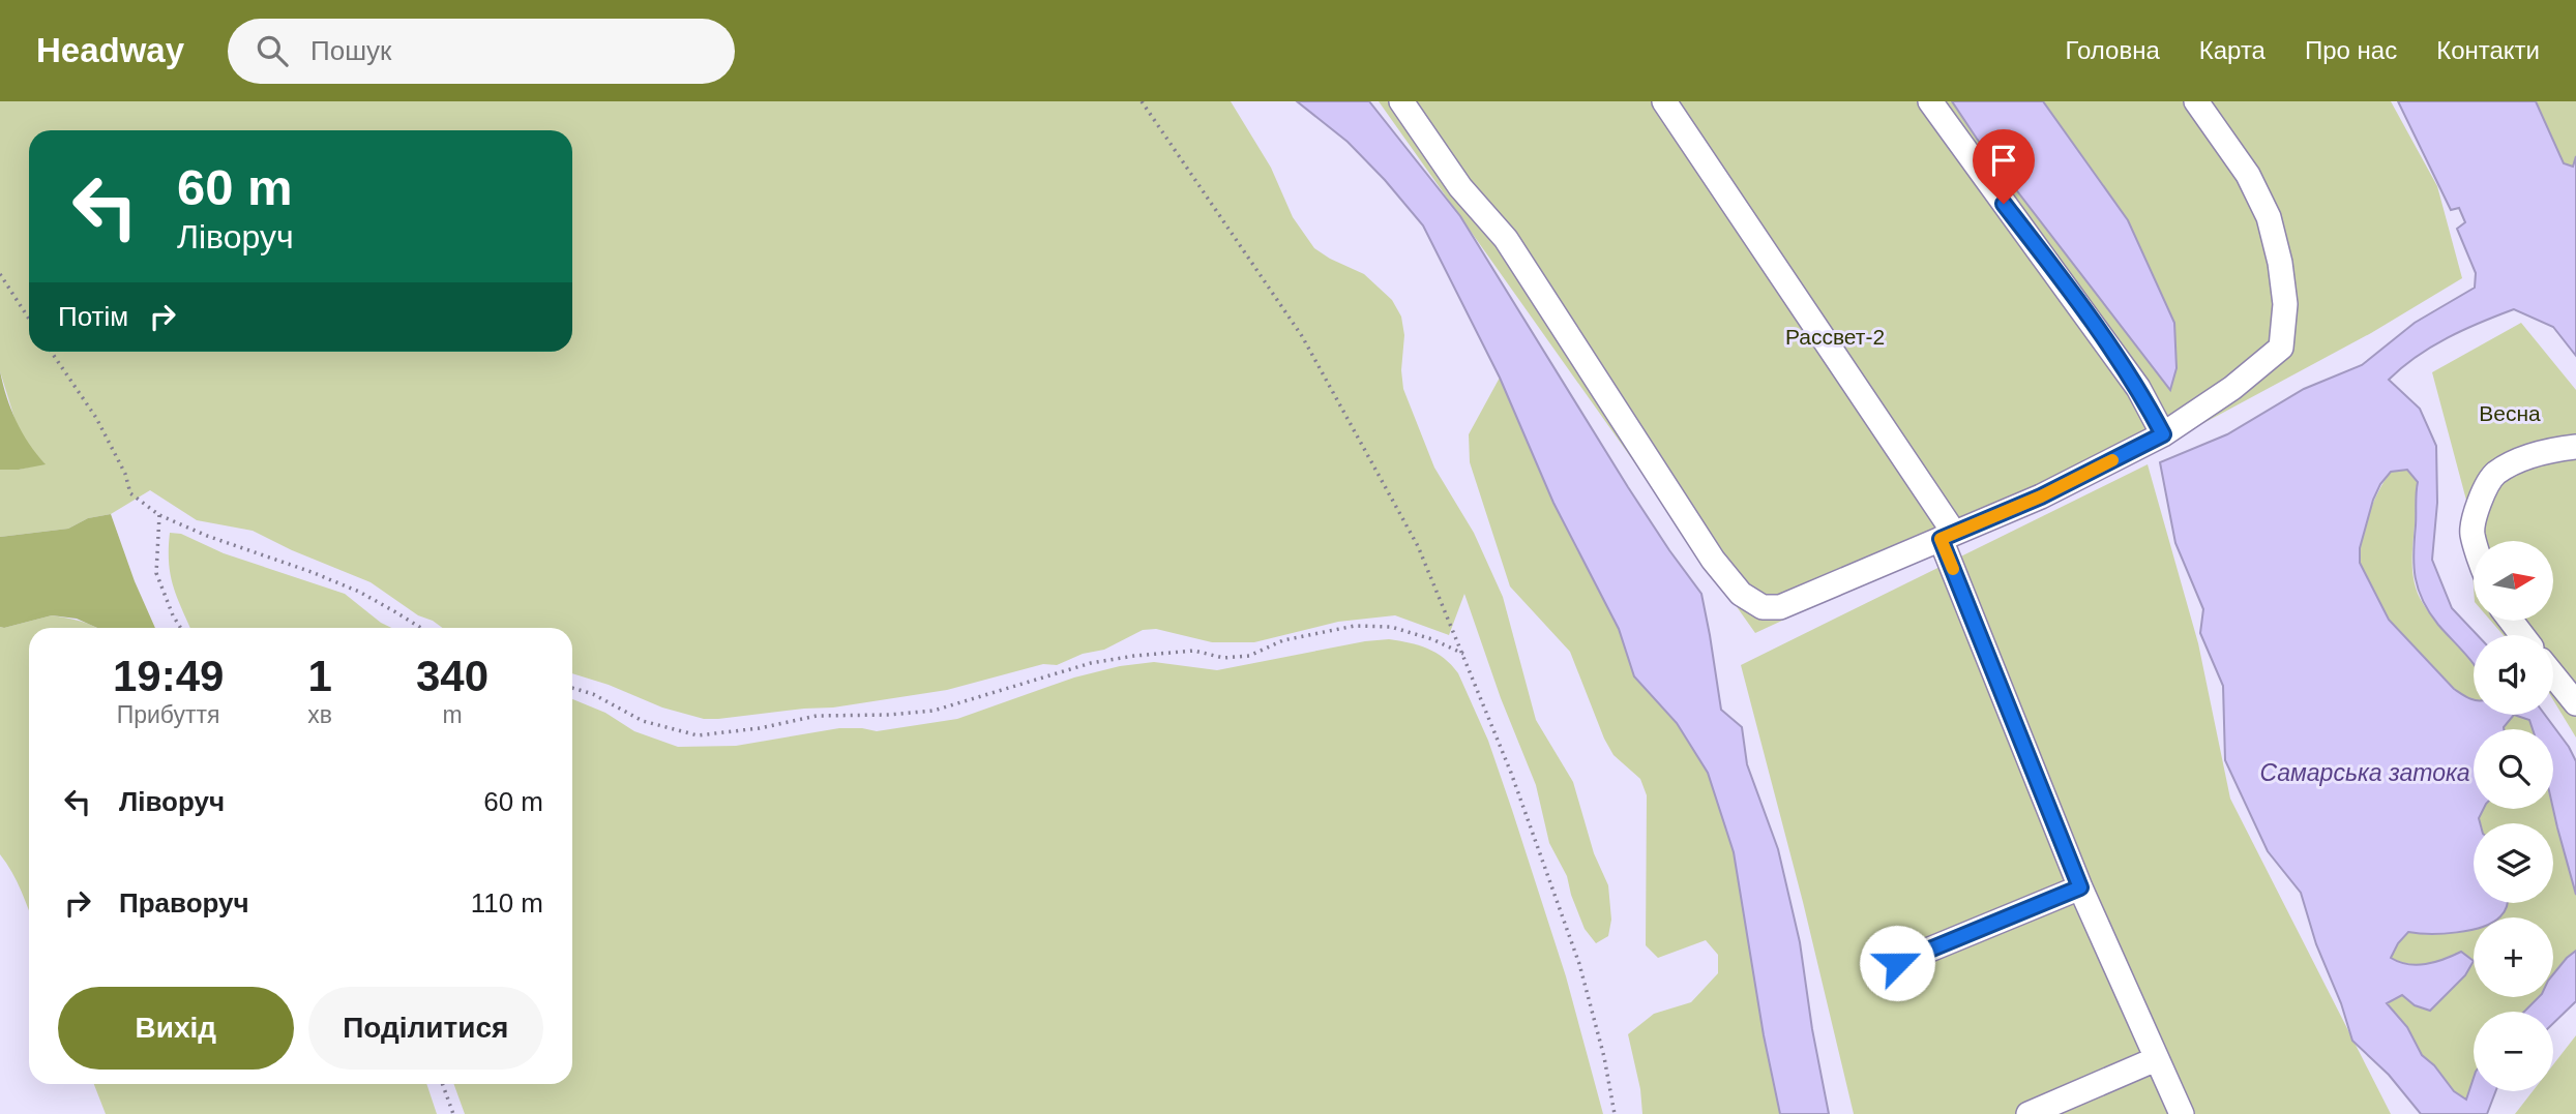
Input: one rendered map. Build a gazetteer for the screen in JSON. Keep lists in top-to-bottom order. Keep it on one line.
{"water":["Самарська затока"],"parks":["Рассвет-2","Весна"],"north":"right","page":{"header":"Headway","search":"Пошук","nav":["Головна","Карта","Про нас","Контакти"],"turn":["60 m","Ліворуч"],"then":"Потім","map_buttons":["+","−"],"eta":["19:49","Прибуття","1","хв","340","m"],"list":[{"name":"Ліворуч","value":"60 m"},{"name":"Праворуч","value":"110 m"}],"buttons":["Вихід","Поділитися"]}}
